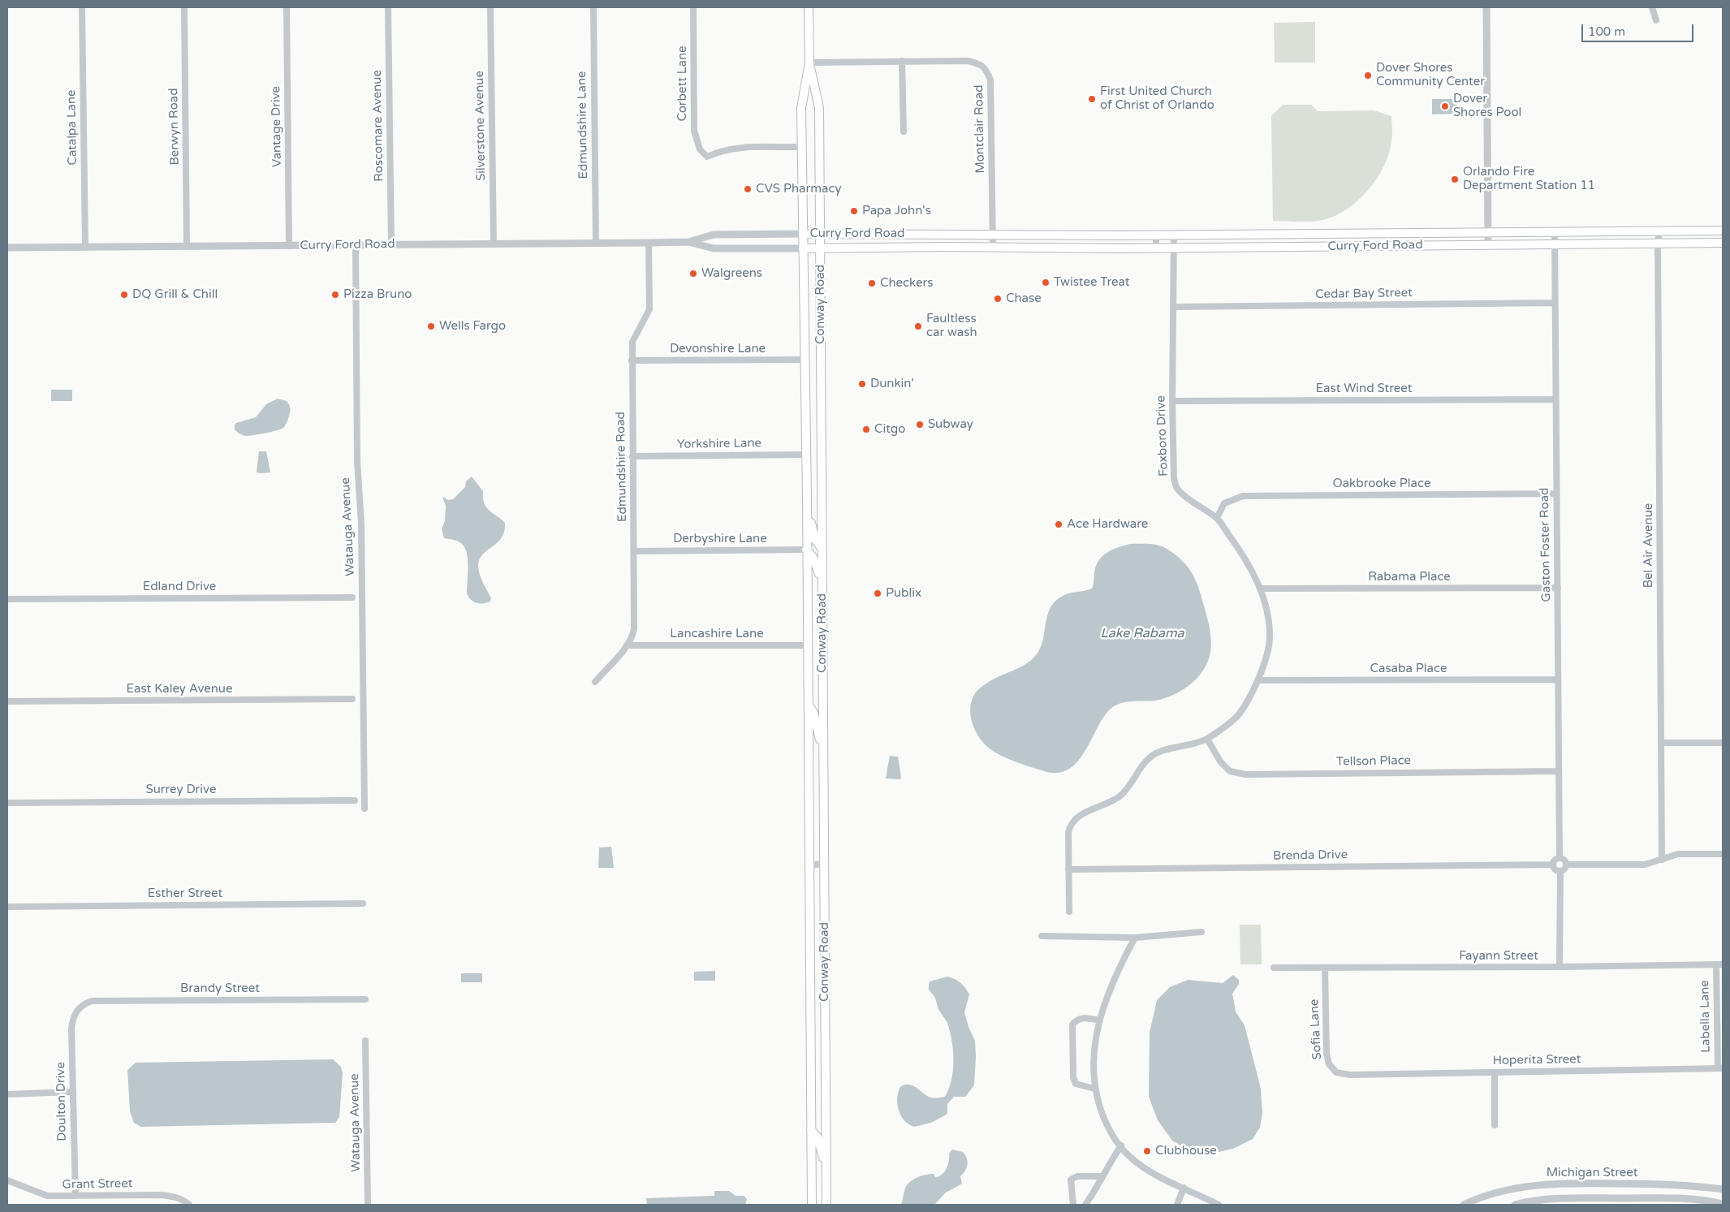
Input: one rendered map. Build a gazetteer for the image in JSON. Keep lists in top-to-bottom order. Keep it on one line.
{"streets":{"main road":["Curry Ford Road","Conway Road"],"street":["Corbett Lane","Edmundshire Lane","Roscomare Avenue","Silverstone Avenue","Berwyn Road","Vantage Drive","Catalpa Lane","Montclair Road","Cedar Bay Street","Devonshire Lane","East Wind Street","Foxboro Drive","Yorkshire Lane","Edmundshire Road","Oakbrooke Place","Watauga Avenue","Derbyshire Lane","Gaston Foster Road","Bel Air Avenue","Rabama Place","Edland Drive","Lancashire Lane","Casaba Place","East Kaley Avenue","Tellson Place","Surrey Drive","Brenda Drive","Esther Street","Fayann Street","Brandy Street","Labella Lane","Sofia Lane","Hoperita Street","Doulton Drive","Michigan Street","Grant Street"]},"crossings":[["Corbett Lane","Conway Road"],["Edmundshire Lane","Curry Ford Road"],["Roscomare Avenue","Curry Ford Road"],["Silverstone Avenue","Curry Ford Road"],["Berwyn Road","Curry Ford Road"],["Vantage Drive","Curry Ford Road"],["Catalpa Lane","Curry Ford Road"],["Montclair Road","Curry Ford Road"],["Montclair Road","Conway Road"],["Curry Ford Road","Conway Road"],["Curry Ford Road","Foxboro Drive"],["Curry Ford Road","Edmundshire Road"],["Curry Ford Road","Watauga Avenue"],["Curry Ford Road","Gaston Foster Road"],["Curry Ford Road","Bel Air Avenue"],["Cedar Bay Street","Foxboro Drive"],["Cedar Bay Street","Gaston Foster Road"],["Conway Road","Devonshire Lane"],["Conway Road","Yorkshire Lane"],["Conway Road","Derbyshire Lane"],["Conway Road","Lancashire Lane"],["Devonshire Lane","Edmundshire Road"],["East Wind Street","Foxboro Drive"],["East Wind Street","Gaston Foster Road"],["Foxboro Drive","Oakbrooke Place"],["Foxboro Drive","Rabama Place"],["Foxboro Drive","Casaba Place"],["Foxboro Drive","Tellson Place"],["Foxboro Drive","Brenda Drive"],["Yorkshire Lane","Edmundshire Road"],["Edmundshire Road","Derbyshire Lane"],["Edmundshire Road","Lancashire Lane"],["Oakbrooke Place","Gaston Foster Road"],["Gaston Foster Road","Rabama Place"],["Gaston Foster Road","Casaba Place"],["Gaston Foster Road","Tellson Place"],["Gaston Foster Road","Brenda Drive"],["Fayann Street","Labella Lane"],["Fayann Street","Sofia Lane"],["Brandy Street","Doulton Drive"],["Labella Lane","Hoperita Street"],["Sofia Lane","Hoperita Street"],["Doulton Drive","Grant Street"]],"water":["Lake Rabama"],"places":["Dover Shores Community Center","First United Church of Christ of Orlando","Dover Shores Pool","Orlando Fire Department Station 11","CVS Pharmacy","Papa John's","Walgreens","Twistee Treat","Checkers","DQ Grill & Chill","Pizza Bruno","Chase","Wells Fargo","Faultless car wash","Dunkin'","Subway","Citgo","Ace Hardware","Publix","Clubhouse"],"scale_bar":"100 m"}
